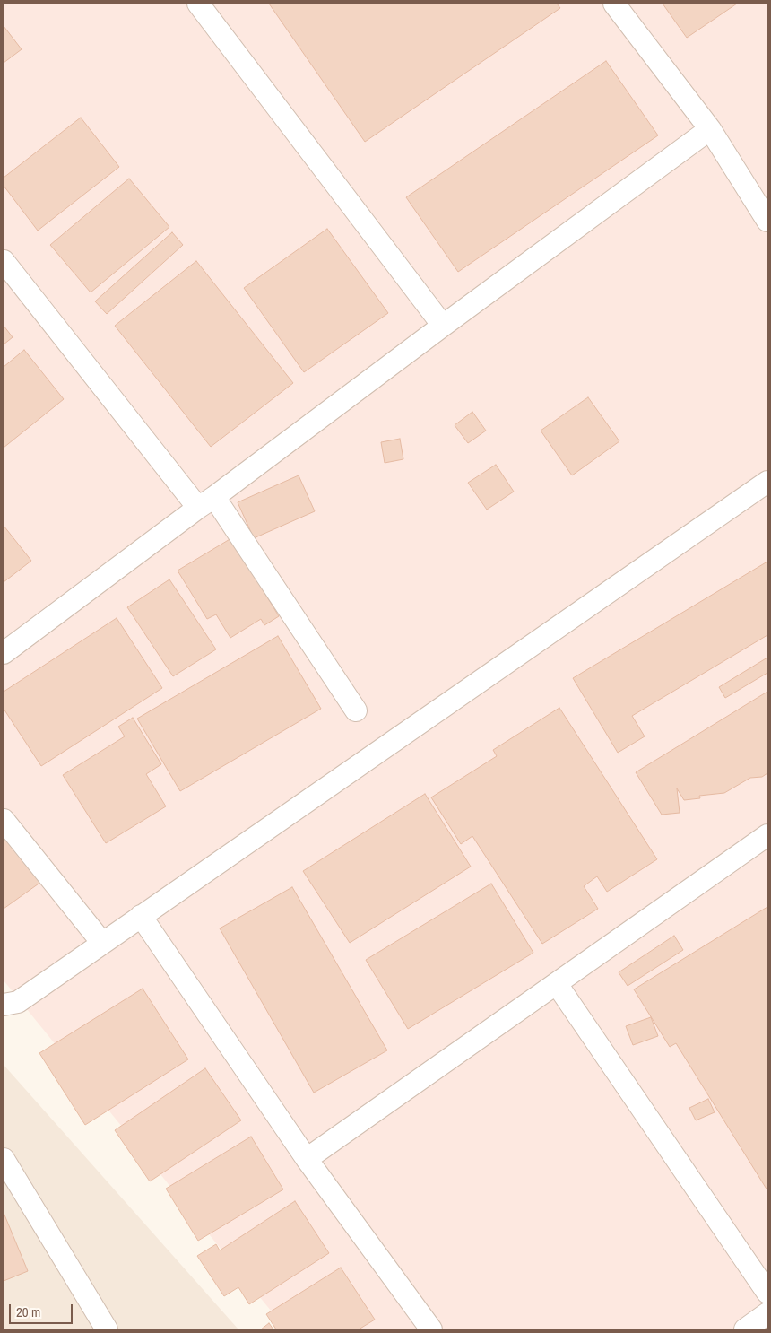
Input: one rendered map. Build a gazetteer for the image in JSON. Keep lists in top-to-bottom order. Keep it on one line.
{"scale_bar":"20 m"}
